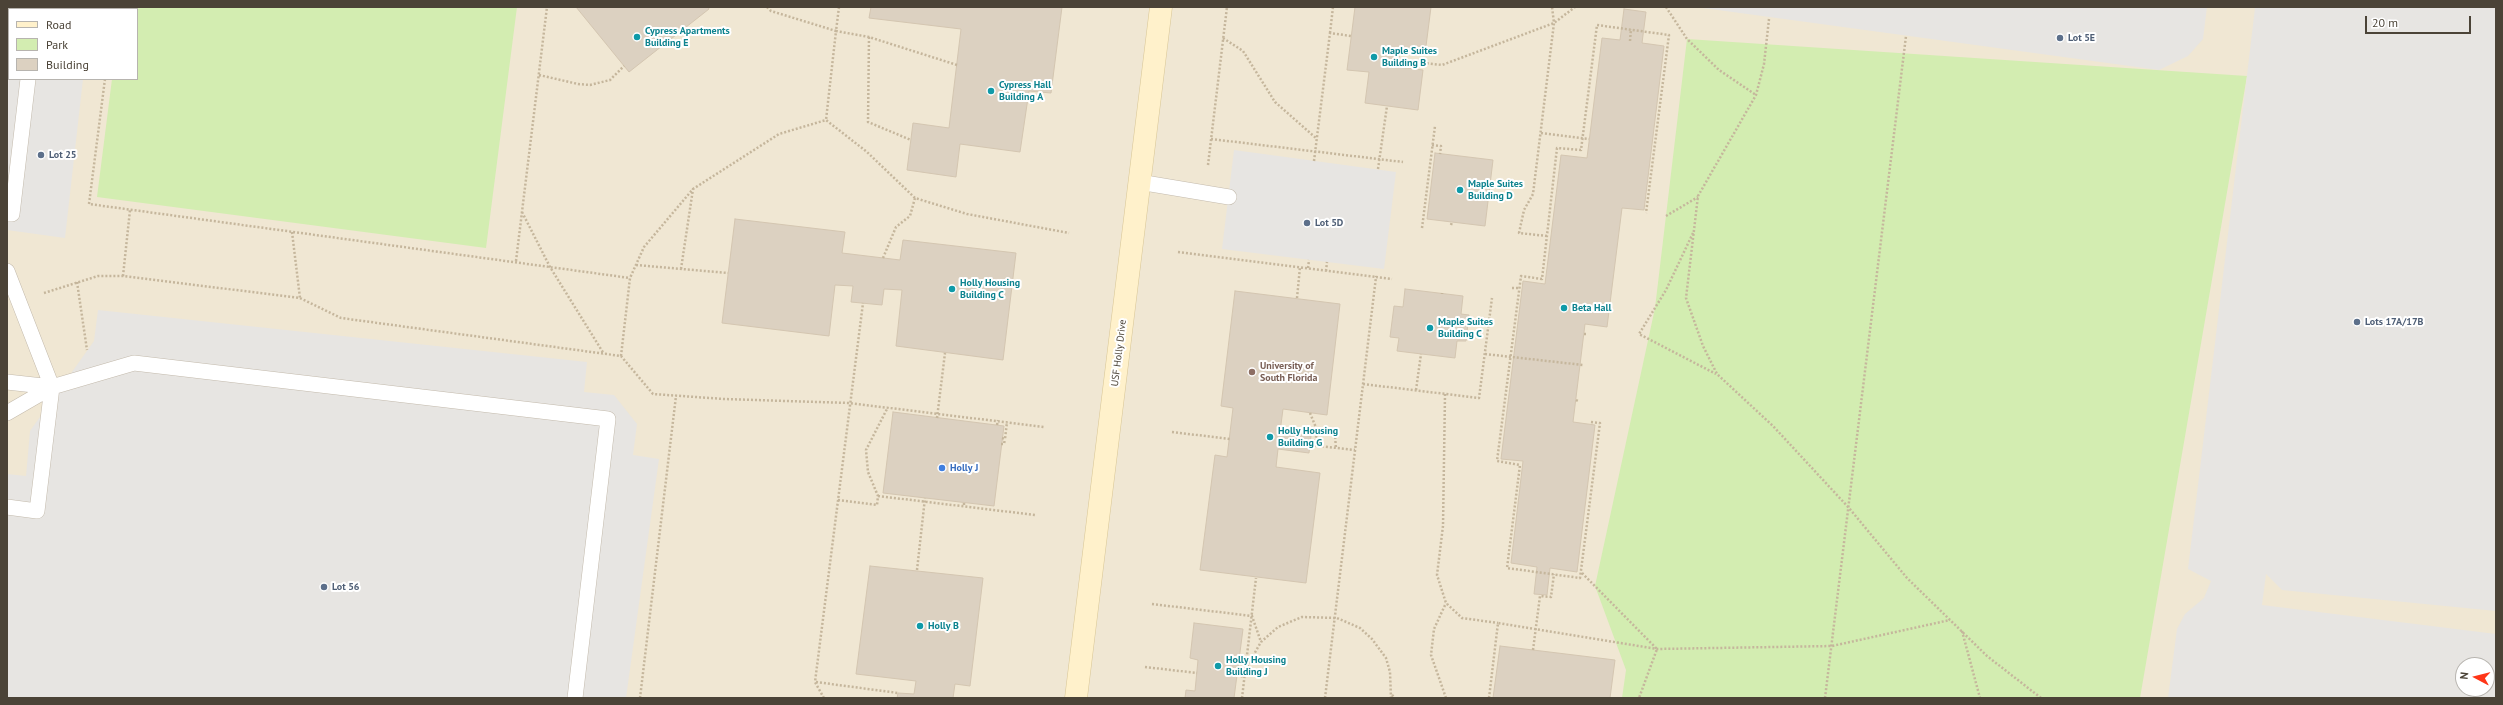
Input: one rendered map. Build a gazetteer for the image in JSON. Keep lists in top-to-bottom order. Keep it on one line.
{"streets":{"street":["USF Holly Drive"]},"places":["Cypress Apartments Building E","Lot 5E","Maple Suites Building B","Cypress Hall Building A","Lot 25","Maple Suites Building D","Lot 5D","Holly Housing Building C","Beta Hall","Lots 17A/17B","Maple Suites Building C","University of South Florida","Holly Housing Building G","Holly J","Lot 56","Holly B","Holly Housing Building J"],"legend":["Road","Park","Building"],"scale_bar":"20 m","north":"left"}
